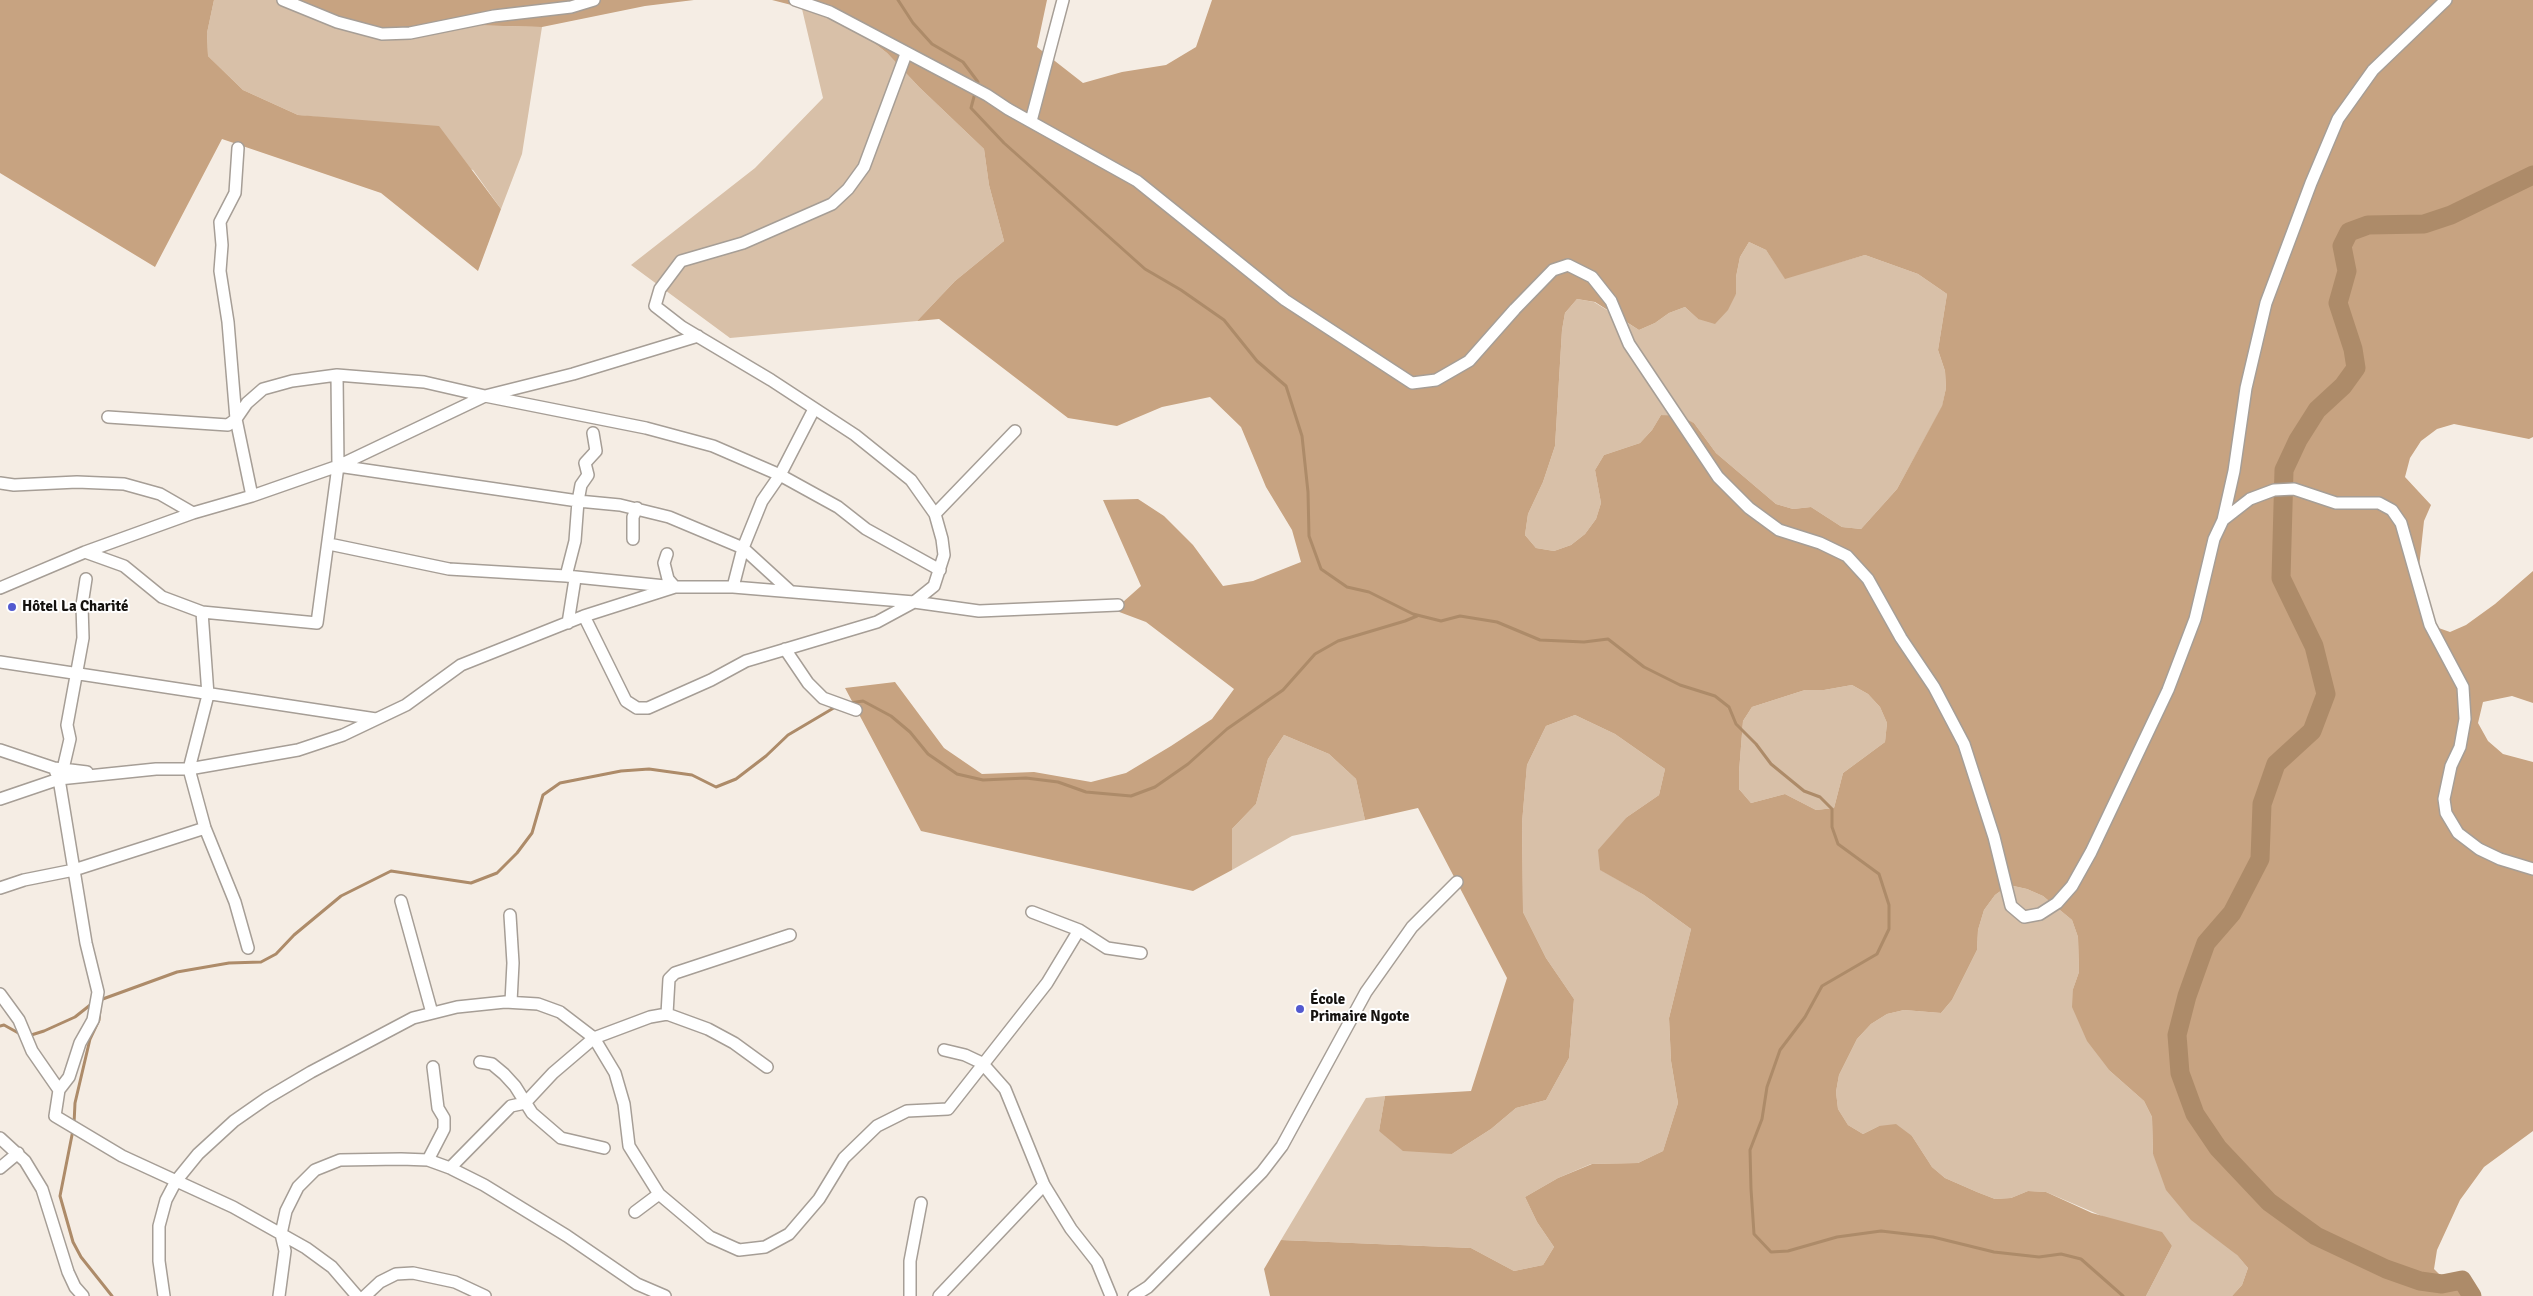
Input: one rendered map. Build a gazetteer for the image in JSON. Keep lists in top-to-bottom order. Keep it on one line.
{"places":["Hôtel La Charité","École Primaire Ngote"]}
